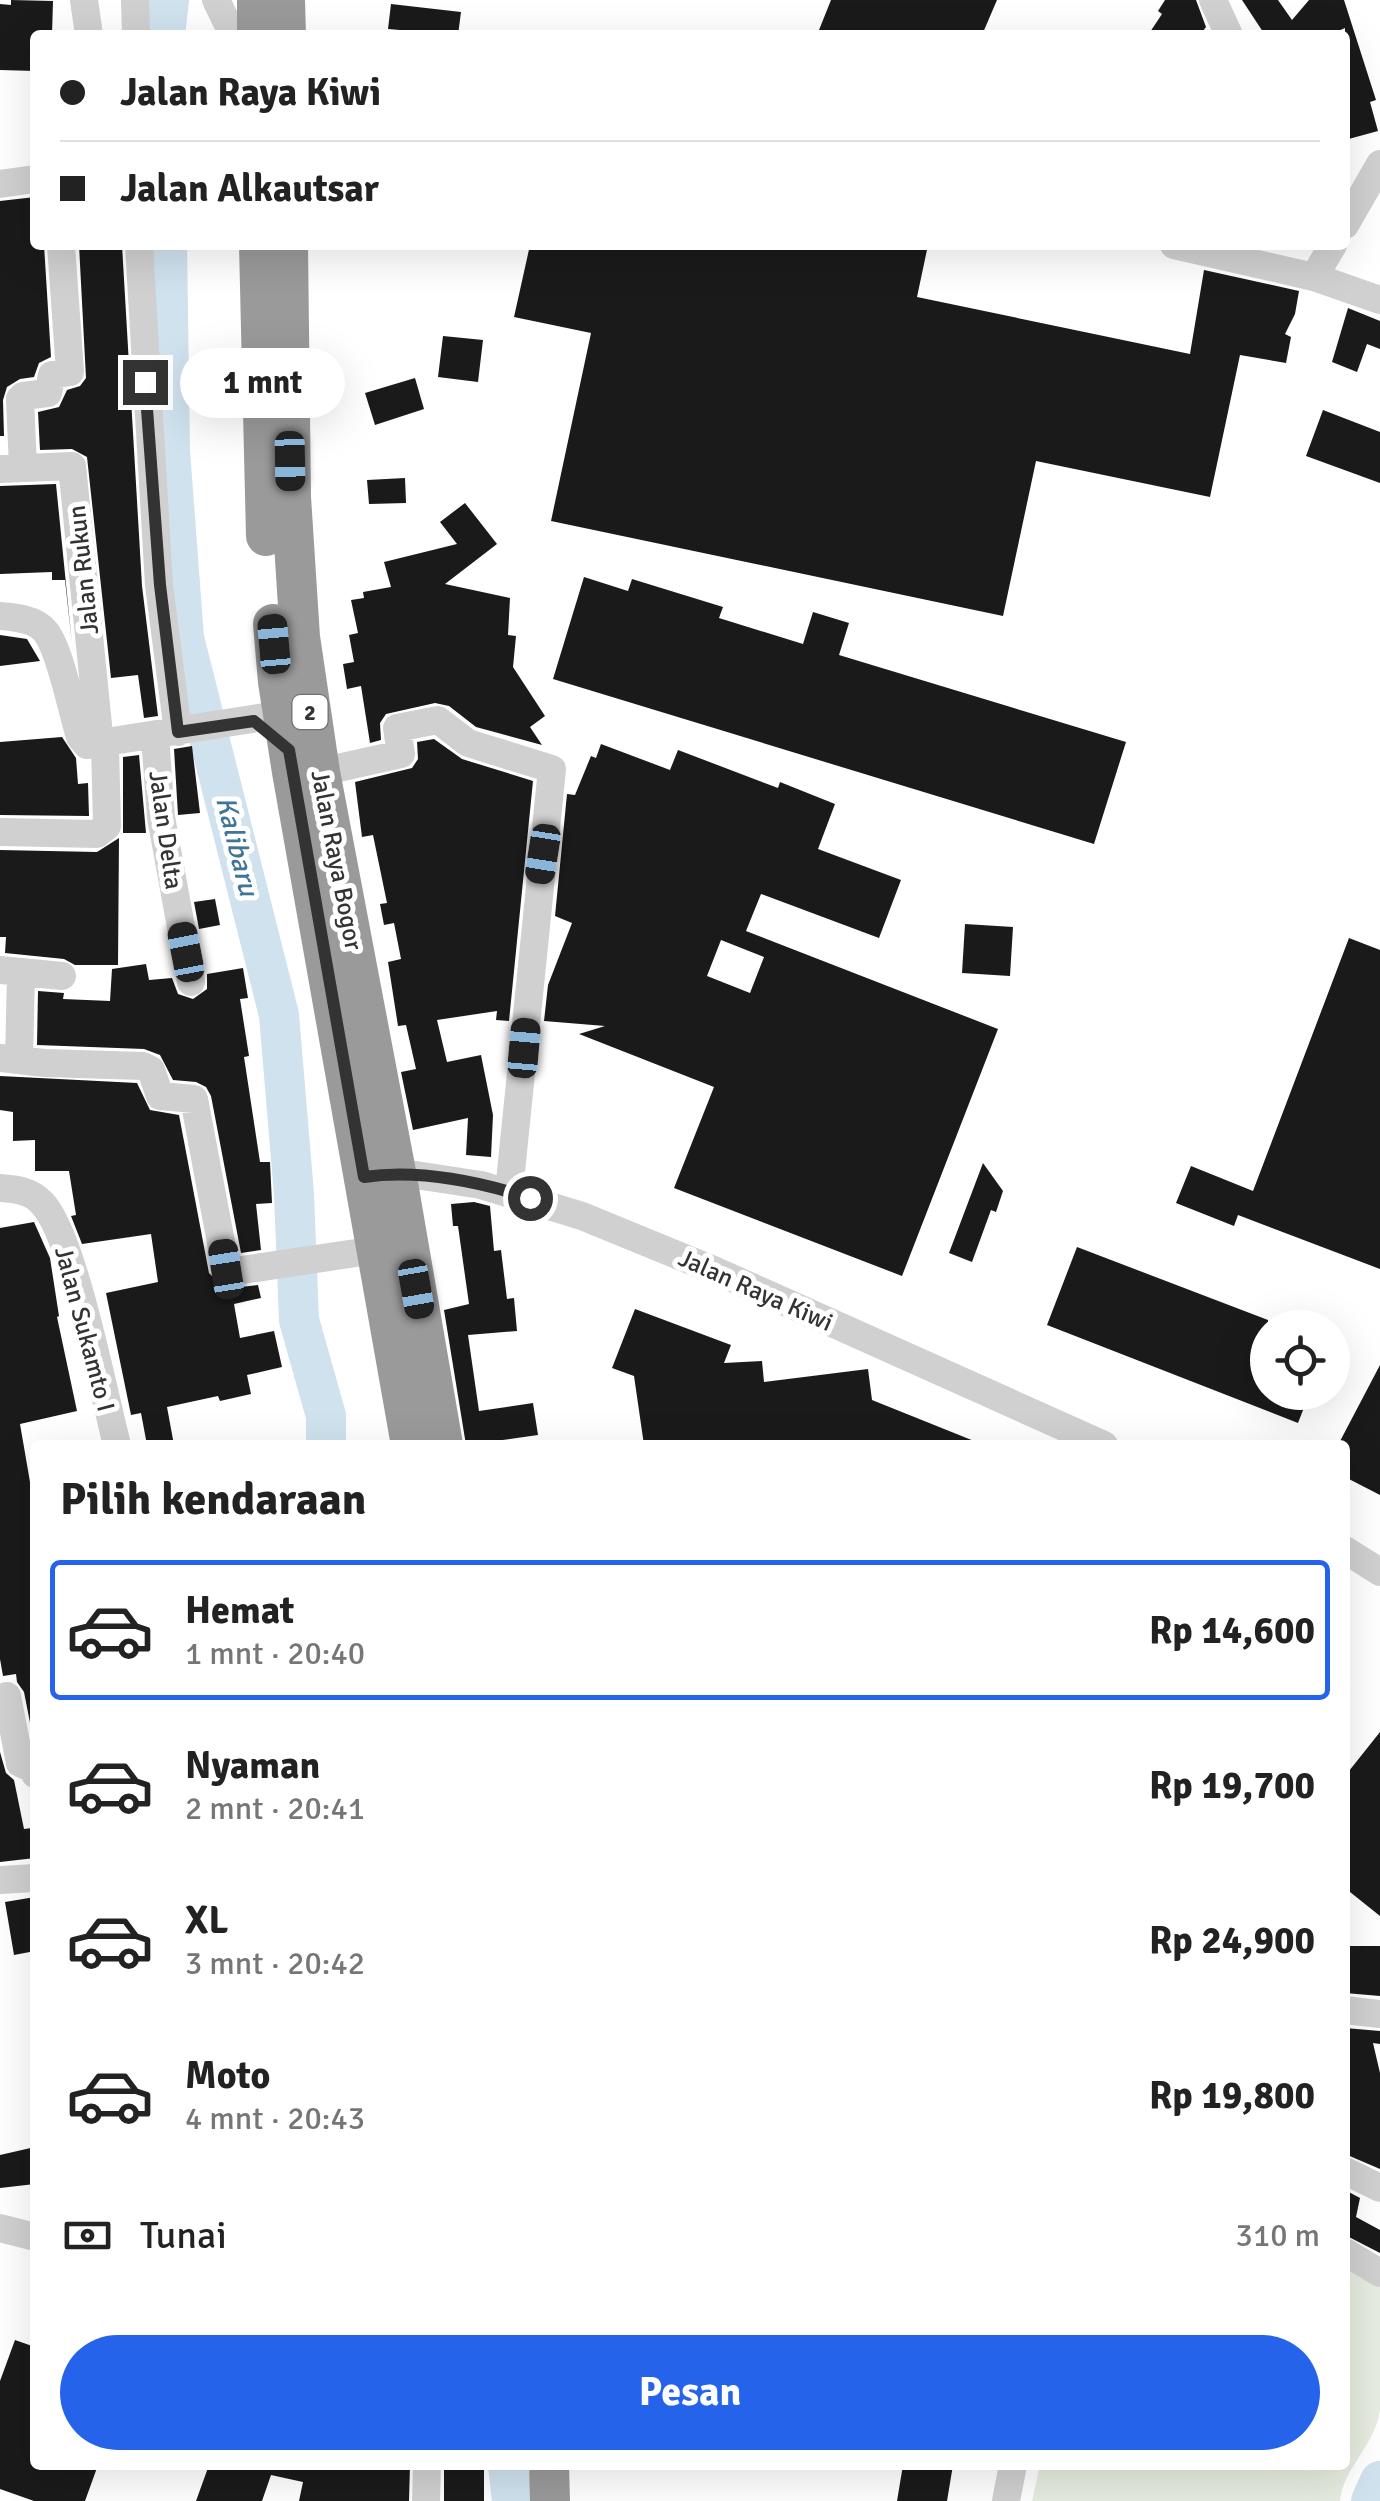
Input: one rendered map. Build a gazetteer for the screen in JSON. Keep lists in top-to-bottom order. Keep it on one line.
{"streets":{"highway":["2","Jalan Raya Bogor"],"street":["Jalan Rukun","Jalan Delta","Jalan Raya Kiwi","Jalan Sukamto I"]},"crossings":[["Jalan Raya Bogor","Jalan Raya Kiwi"]],"water":["Kalibaru"],"page":{"banner":["Jalan Raya Kiwi","Jalan Alkautsar"],"bubble":"1 mnt","heading":"Pilih kendaraan","list":[{"name":"Hemat","note":"1 mnt · 20:40","value":"Rp 14,600"},{"name":"Nyaman","note":"2 mnt · 20:41","value":"Rp 19,700"},{"name":"XL","note":"3 mnt · 20:42","value":"Rp 24,900"},{"name":"Moto","note":"4 mnt · 20:43","value":"Rp 19,800"}],"pay":["Tunai","310 m"],"buttons":"Pesan"}}
